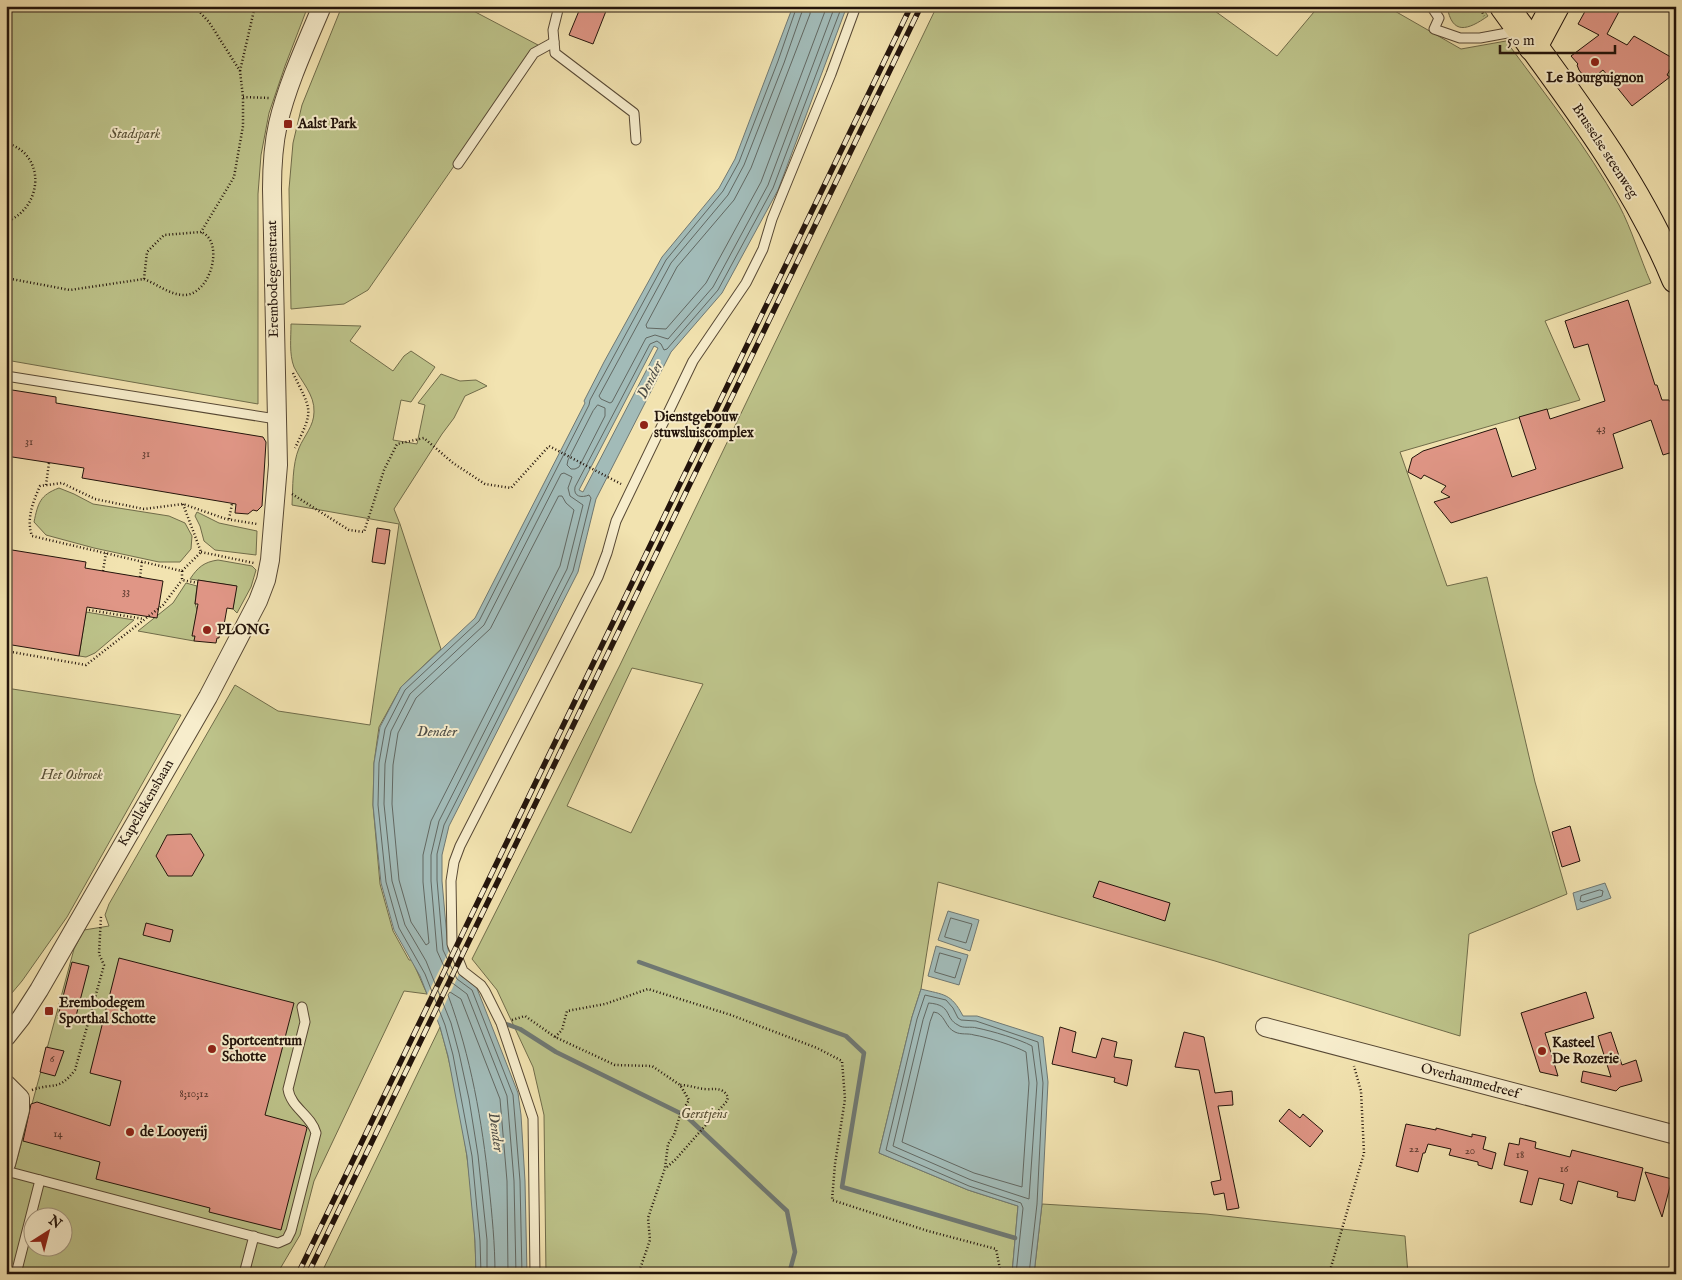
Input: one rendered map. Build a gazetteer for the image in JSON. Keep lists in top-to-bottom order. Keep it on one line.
{"streets":{"main road":["Brusselse steenweg"],"street":["Erembodegemstraat","Kapellekensbaan","Overhammedreef"]},"crossings":[["Erembodegemstraat","Kapellekensbaan"]],"water":["Dender"],"parks":["Stadspark","Het Osbroek","Gerstjens"],"places":{"other":["Le Bourguignon","Dienstgebouw stuwsluiscomplex","PLONG","Sportcentrum Schotte","Kasteel De Rozerie","de Looyerij"],"transit":["Aalst Park","Erembodegem Sporthal Schotte"]},"house_numbers":["43","31","31","33","6","8;10;12","14","22","20","18","16"],"scale_bar":"50 m","north":"top right"}
